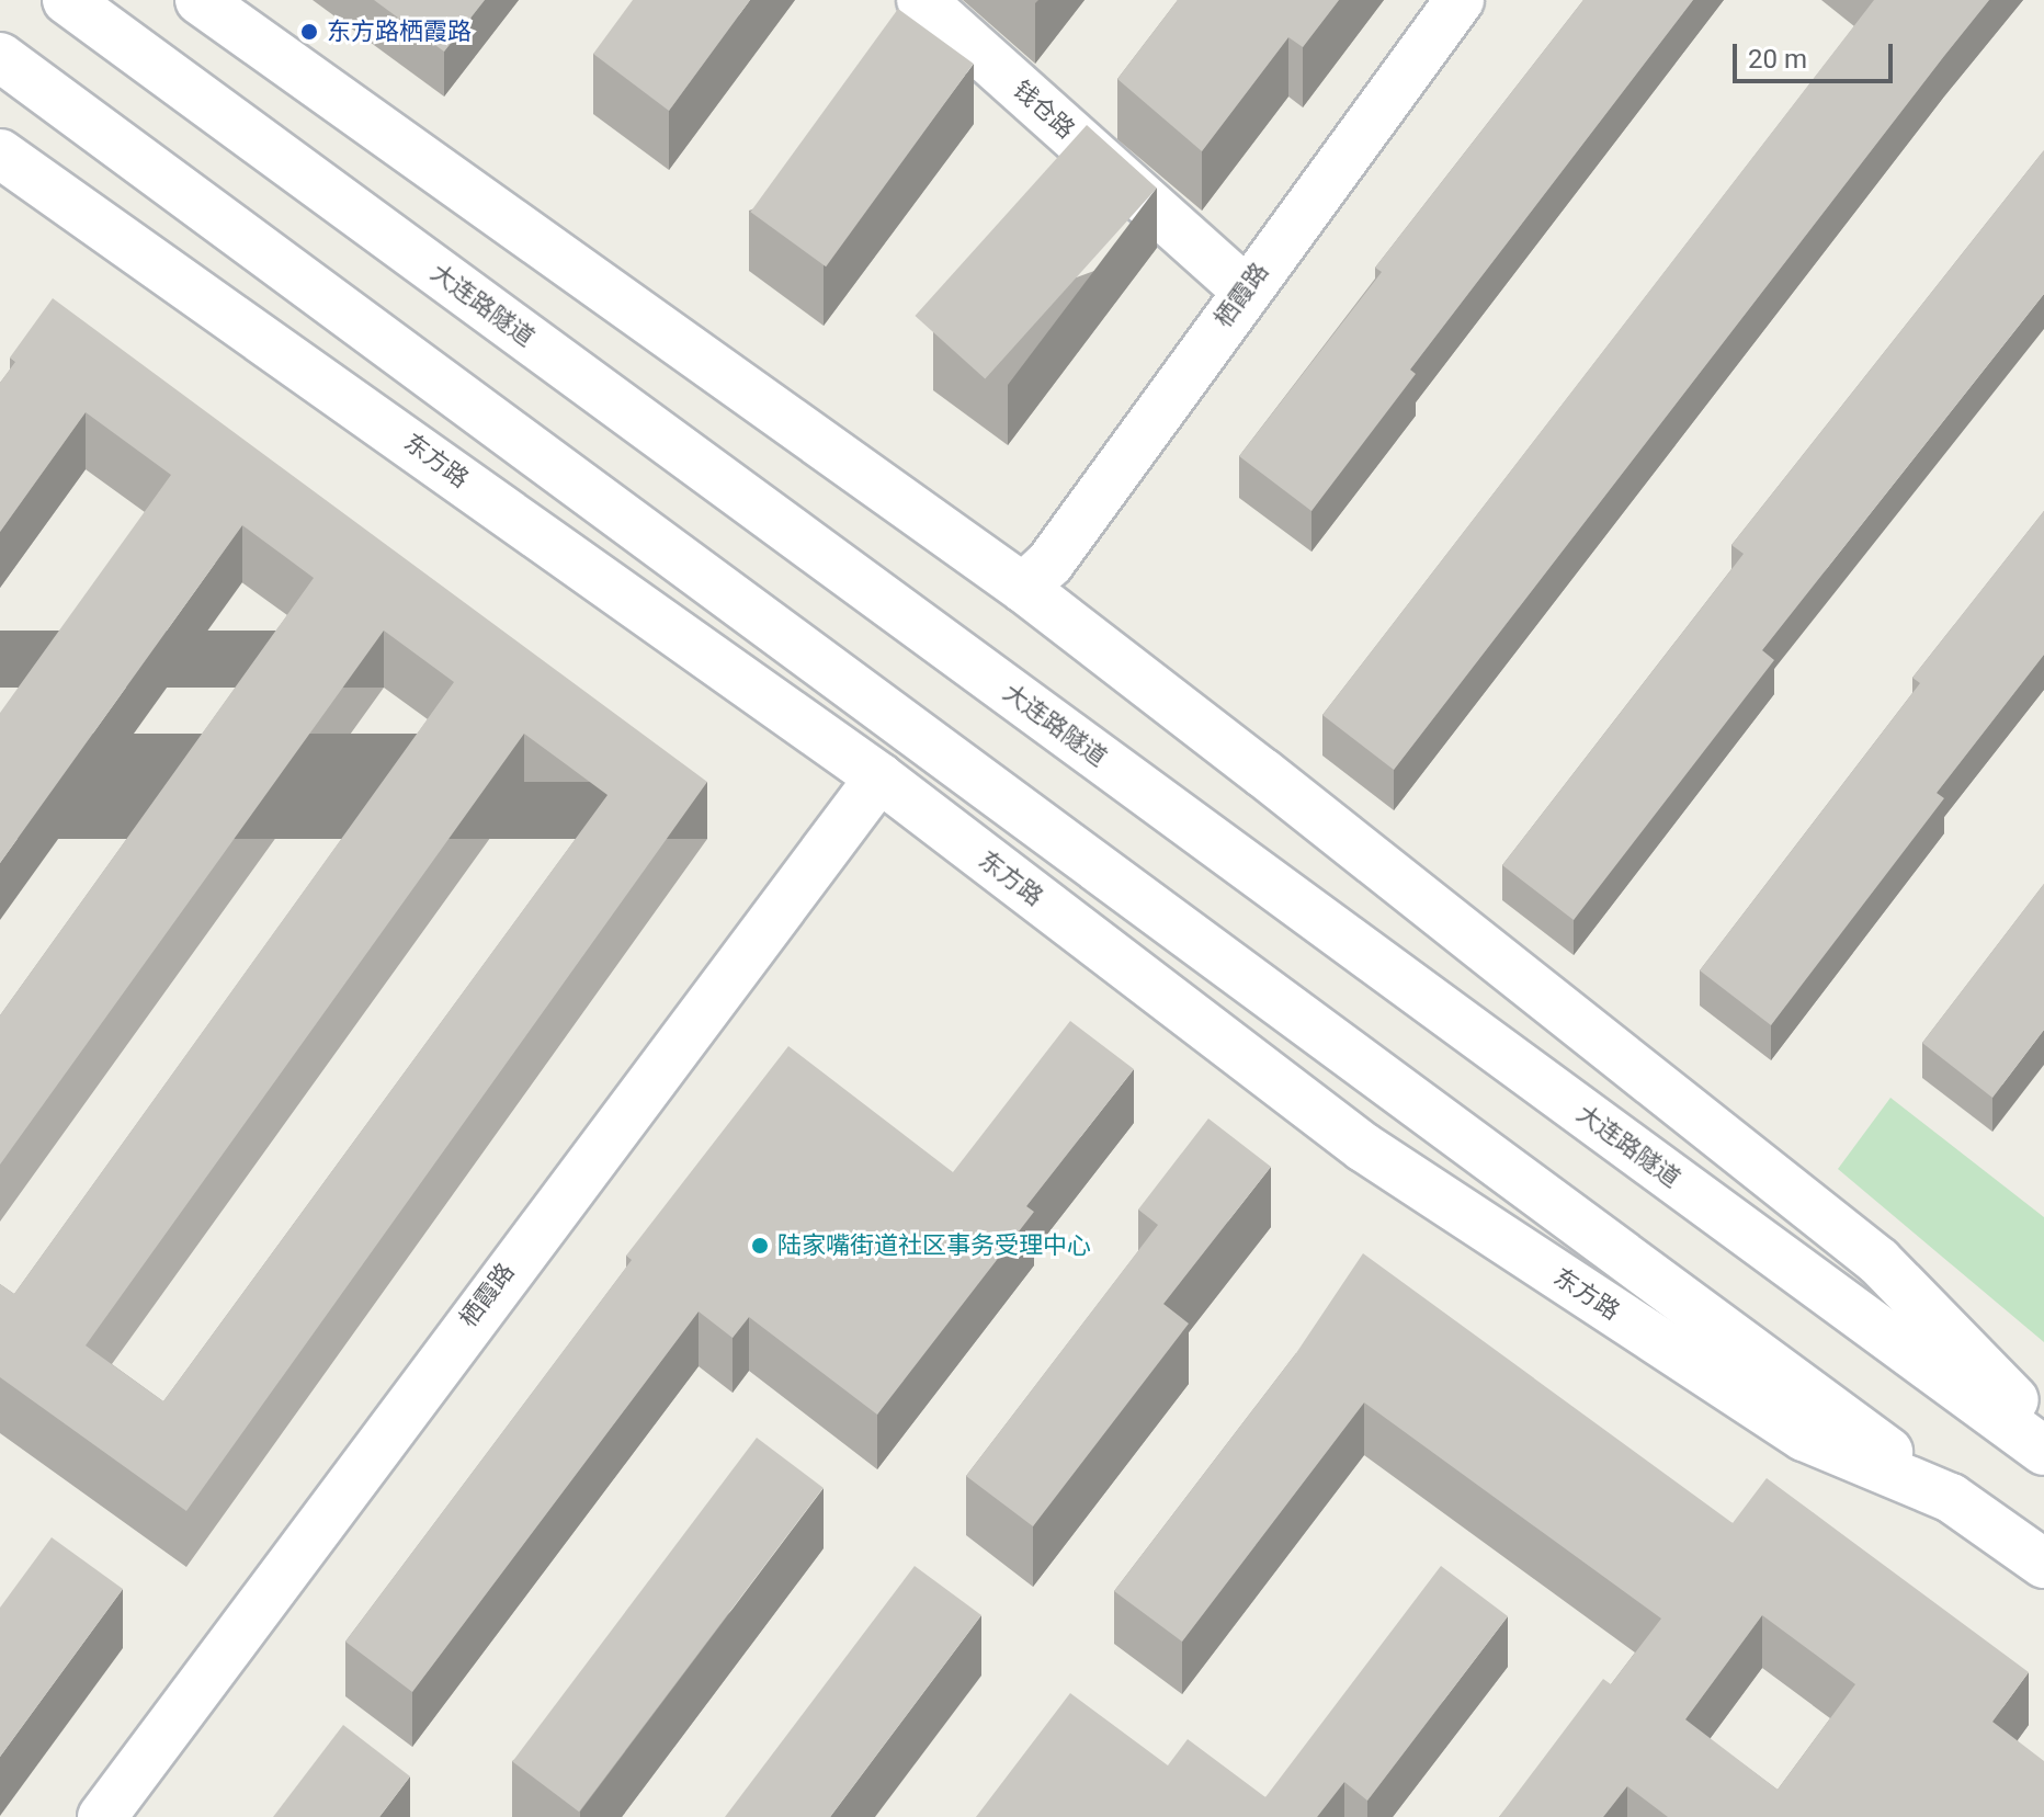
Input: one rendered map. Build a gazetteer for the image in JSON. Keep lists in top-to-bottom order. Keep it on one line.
{"streets":{"main road":["钱仓路","栖霞路","大连路隧道","东方路"]},"crossings":[["钱仓路","栖霞路"],["栖霞路","东方路"]],"places":["东方路栖霞路","陆家嘴街道社区事务受理中心"],"scale_bar":"20 m"}
